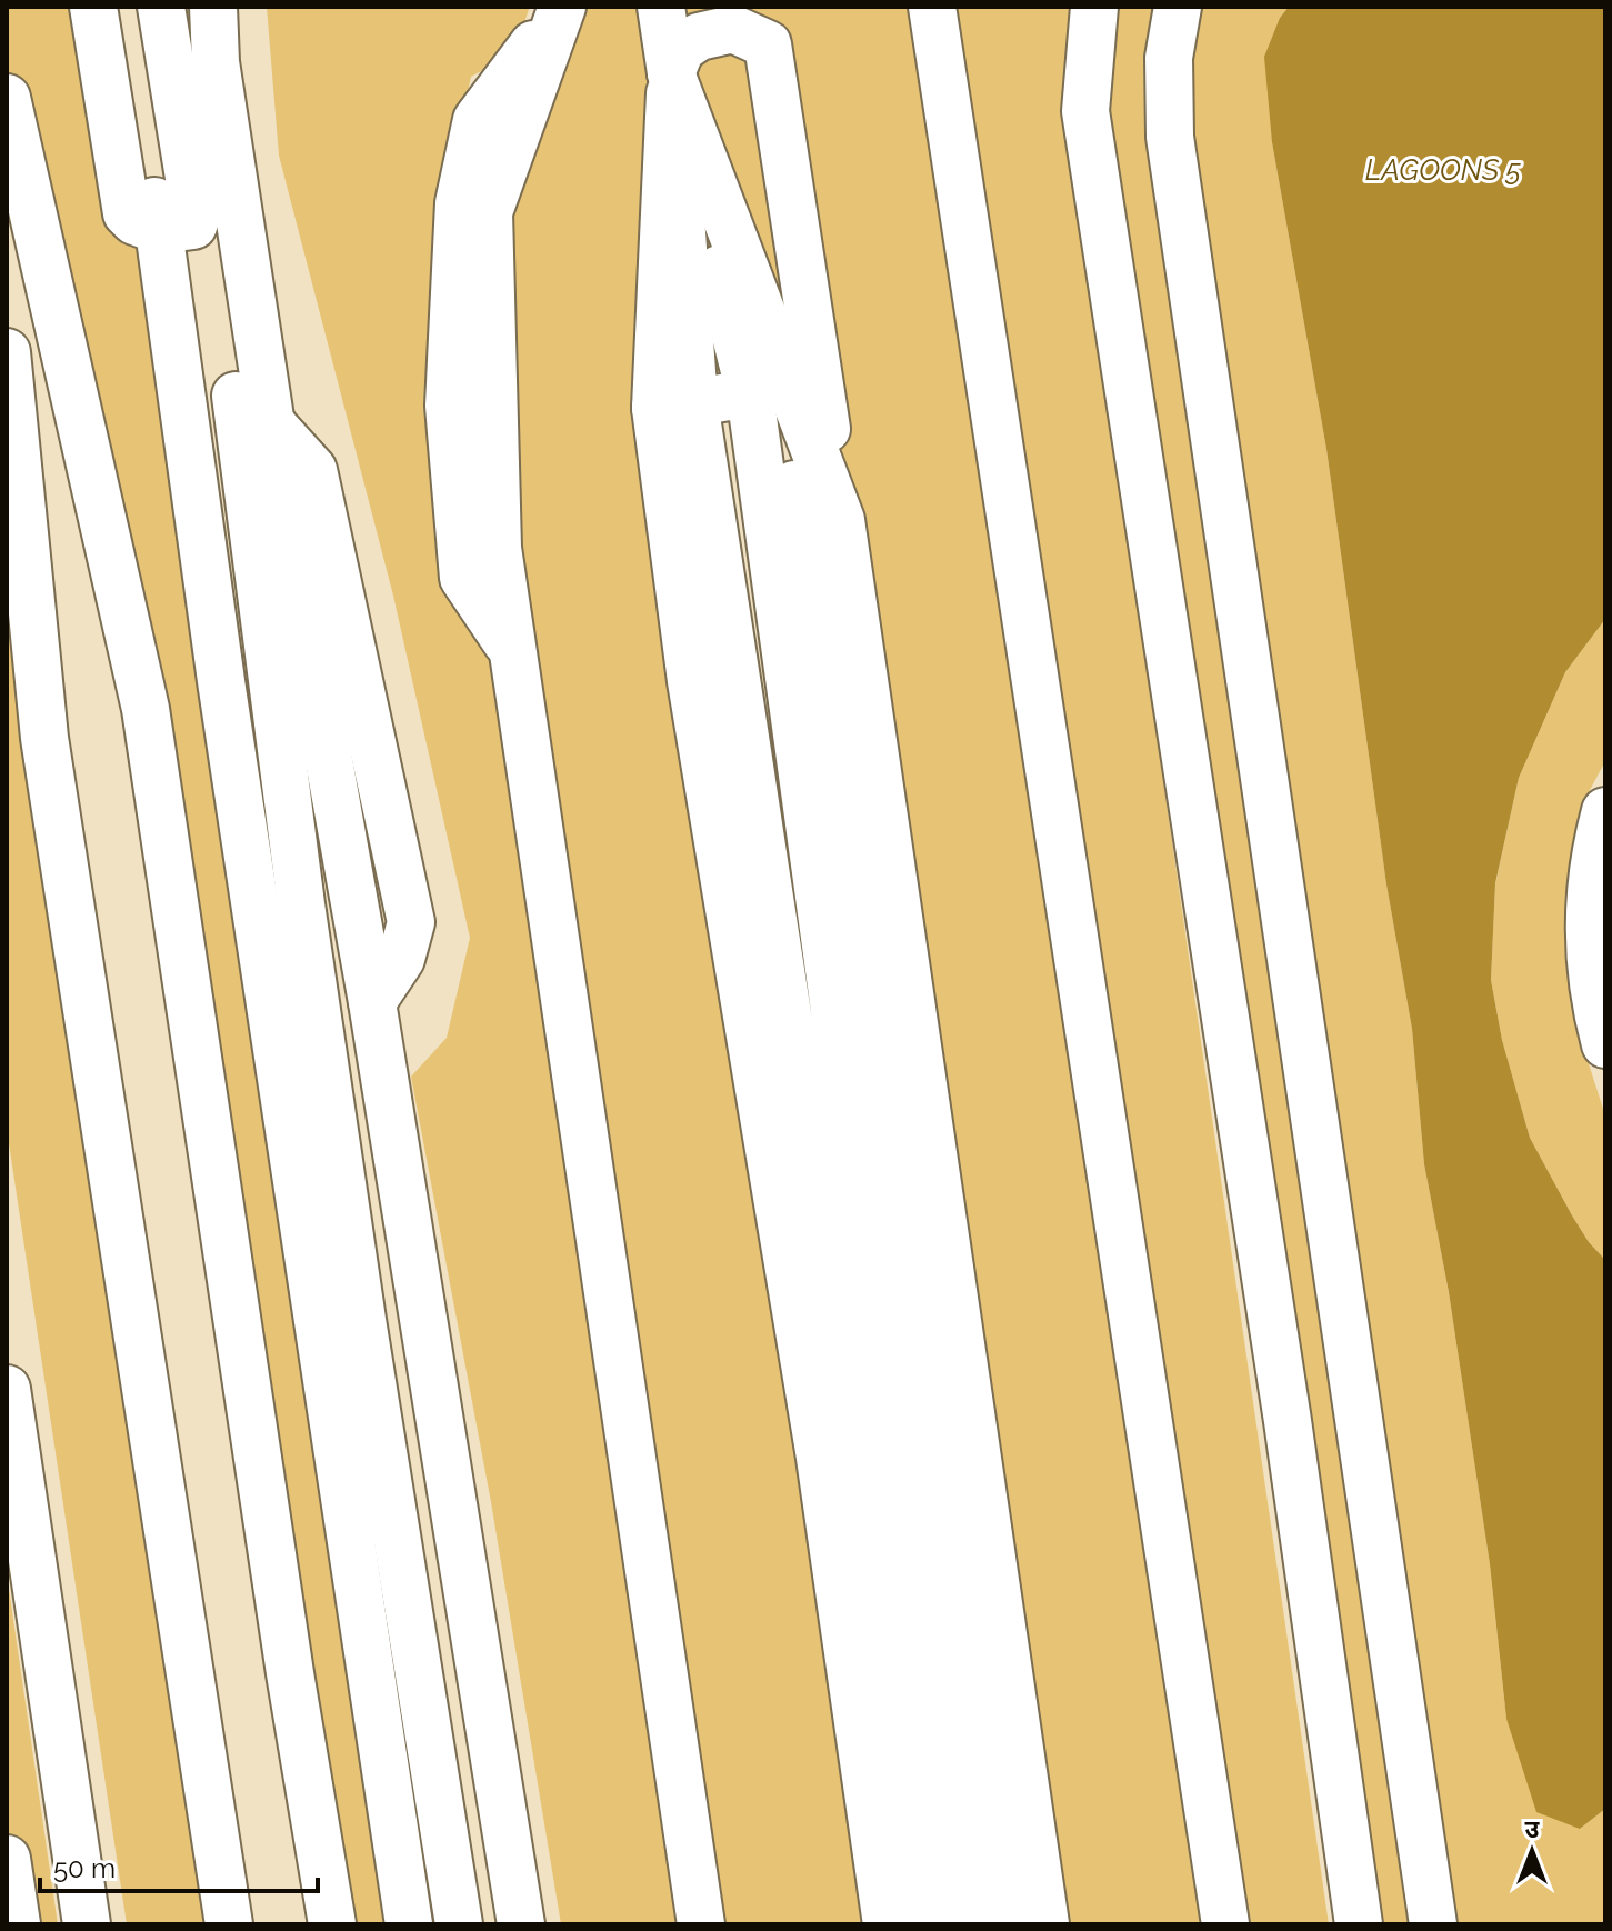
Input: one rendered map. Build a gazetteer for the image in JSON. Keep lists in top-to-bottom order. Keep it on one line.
{"water":["LAGOONS 5"],"scale_bar":"50 m","north":"top"}
